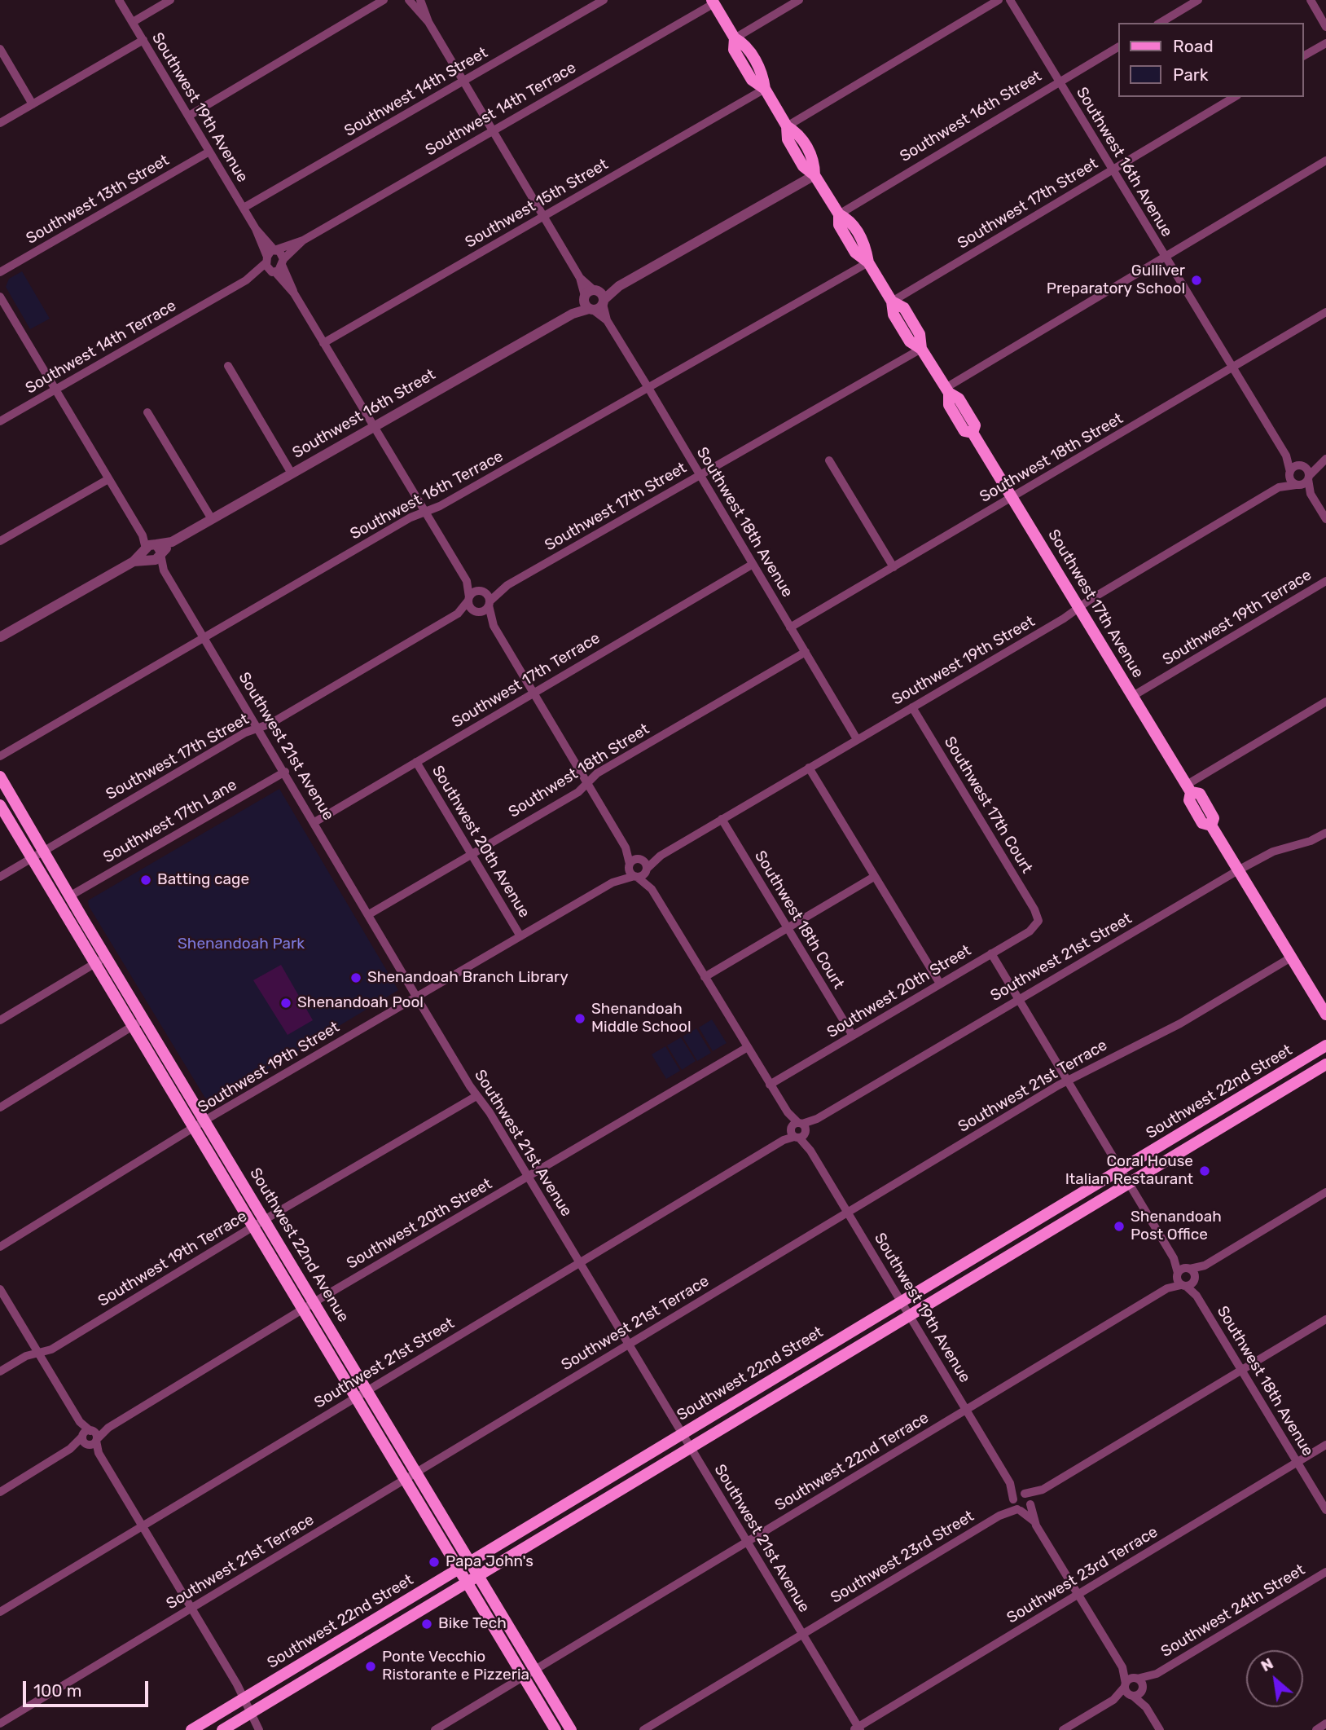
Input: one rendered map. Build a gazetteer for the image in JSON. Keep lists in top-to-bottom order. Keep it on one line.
{"streets":{"main road":["Southwest 17th Avenue","Southwest 22nd Street","Southwest 22nd Avenue"],"street":["Southwest 14th Street","Southwest 19th Avenue","Southwest 14th Terrace","Southwest 16th Street","Southwest 16th Avenue","Southwest 13th Street","Southwest 15th Street","Southwest 17th Street","Southwest 18th Street","Southwest 16th Terrace","Southwest 18th Avenue","Southwest 19th Terrace","Southwest 19th Street","Southwest 17th Terrace","Southwest 21st Avenue","Southwest 17th Court","Southwest 17th Lane","Southwest 20th Avenue","Southwest 18th Court","Southwest 21st Street","Southwest 20th Street","Southwest 21st Terrace","Southwest 22nd Terrace","Southwest 23rd Street","Southwest 23rd Terrace","Southwest 24th Street"]},"crossings":[["Southwest 14th Street","Southwest 19th Avenue"],["Southwest 19th Avenue","Southwest 14th Terrace"],["Southwest 19th Avenue","Southwest 13th Street"],["Southwest 19th Avenue","Southwest 19th Street"],["Southwest 19th Avenue","Southwest 21st Street"],["Southwest 19th Avenue","Southwest 20th Street"],["Southwest 19th Avenue","Southwest 21st Terrace"],["Southwest 19th Avenue","Southwest 22nd Street"],["Southwest 19th Avenue","Southwest 22nd Terrace"],["Southwest 19th Avenue","Southwest 23rd Street"],["Southwest 14th Terrace","Southwest 17th Avenue"],["Southwest 14th Terrace","Southwest 21st Avenue"],["Southwest 16th Street","Southwest 16th Avenue"],["Southwest 16th Street","Southwest 18th Avenue"],["Southwest 16th Street","Southwest 17th Avenue"],["Southwest 16th Street","Southwest 21st Avenue"],["Southwest 16th Avenue","Southwest 17th Street"],["Southwest 16th Avenue","Southwest 18th Street"],["Southwest 16th Avenue","Southwest 19th Street"],["Southwest 15th Street","Southwest 17th Avenue"],["Southwest 17th Street","Southwest 18th Avenue"],["Southwest 17th Street","Southwest 17th Avenue"],["Southwest 17th Street","Southwest 21st Avenue"],["Southwest 17th Street","Southwest 22nd Avenue"],["Southwest 18th Street","Southwest 18th Avenue"],["Southwest 18th Street","Southwest 17th Avenue"],["Southwest 18th Street","Southwest 21st Avenue"],["Southwest 18th Street","Southwest 20th Avenue"],["Southwest 16th Terrace","Southwest 18th Avenue"],["Southwest 16th Terrace","Southwest 17th Avenue"],["Southwest 16th Terrace","Southwest 21st Avenue"],["Southwest 18th Avenue","Southwest 19th Street"],["Southwest 18th Avenue","Southwest 17th Terrace"],["Southwest 18th Avenue","Southwest 22nd Terrace"],["Southwest 18th Avenue","Southwest 23rd Terrace"],["Southwest 17th Avenue","Southwest 19th Terrace"],["Southwest 17th Avenue","Southwest 19th Street"],["Southwest 17th Avenue","Southwest 21st Street"],["Southwest 17th Avenue","Southwest 21st Terrace"],["Southwest 19th Terrace","Southwest 21st Avenue"],["Southwest 19th Terrace","Southwest 22nd Avenue"],["Southwest 19th Street","Southwest 21st Avenue"],["Southwest 19th Street","Southwest 17th Court"],["Southwest 19th Street","Southwest 20th Avenue"],["Southwest 19th Street","Southwest 18th Court"],["Southwest 19th Street","Southwest 22nd Avenue"],["Southwest 17th Terrace","Southwest 21st Avenue"],["Southwest 17th Terrace","Southwest 20th Avenue"],["Southwest 21st Avenue","Southwest 17th Lane"],["Southwest 21st Avenue","Southwest 21st Street"],["Southwest 21st Avenue","Southwest 20th Street"],["Southwest 21st Avenue","Southwest 21st Terrace"],["Southwest 21st Avenue","Southwest 22nd Street"],["Southwest 21st Avenue","Southwest 22nd Terrace"],["Southwest 21st Avenue","Southwest 23rd Street"],["Southwest 21st Avenue","Southwest 23rd Terrace"],["Southwest 17th Court","Southwest 20th Street"],["Southwest 17th Lane","Southwest 22nd Avenue"],["Southwest 18th Court","Southwest 20th Street"],["Southwest 21st Street","Southwest 22nd Avenue"],["Southwest 20th Street","Southwest 22nd Avenue"],["Southwest 21st Terrace","Southwest 22nd Avenue"],["Southwest 22nd Street","Southwest 22nd Avenue"],["Southwest 22nd Avenue","Southwest 22nd Terrace"]],"parks":["Shenandoah Park"],"places":["Gulliver Preparatory School","Batting cage","Shenandoah Branch Library","Shenandoah Pool","Shenandoah Middle School","Coral House Italian Restaurant","Shenandoah Post Office","Papa John's","Bike Tech","Ponte Vecchio Ristorante e Pizzeria"],"legend":["Road","Park"],"scale_bar":"100 m","north":"top left"}
